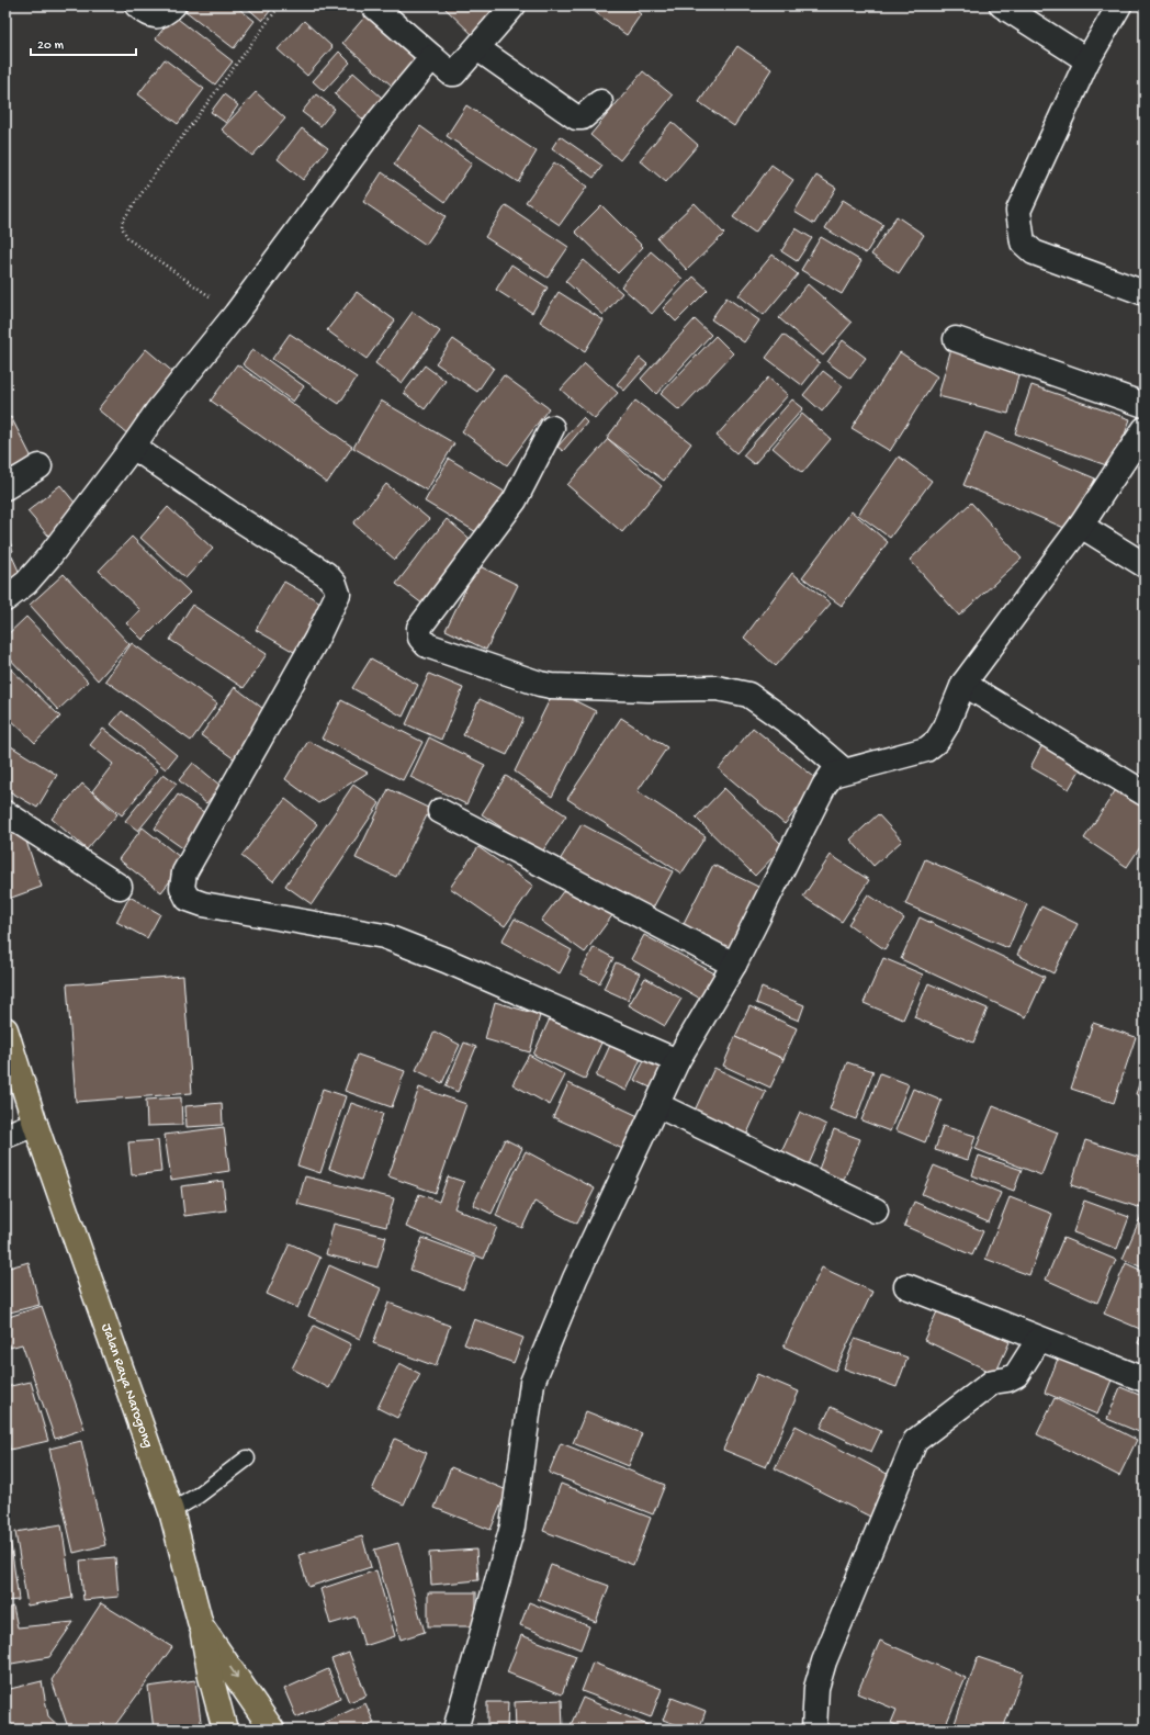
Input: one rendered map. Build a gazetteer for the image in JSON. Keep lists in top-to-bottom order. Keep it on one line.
{"streets":{"main road":["Jalan Raya Narogong"]},"scale_bar":"20 m"}
